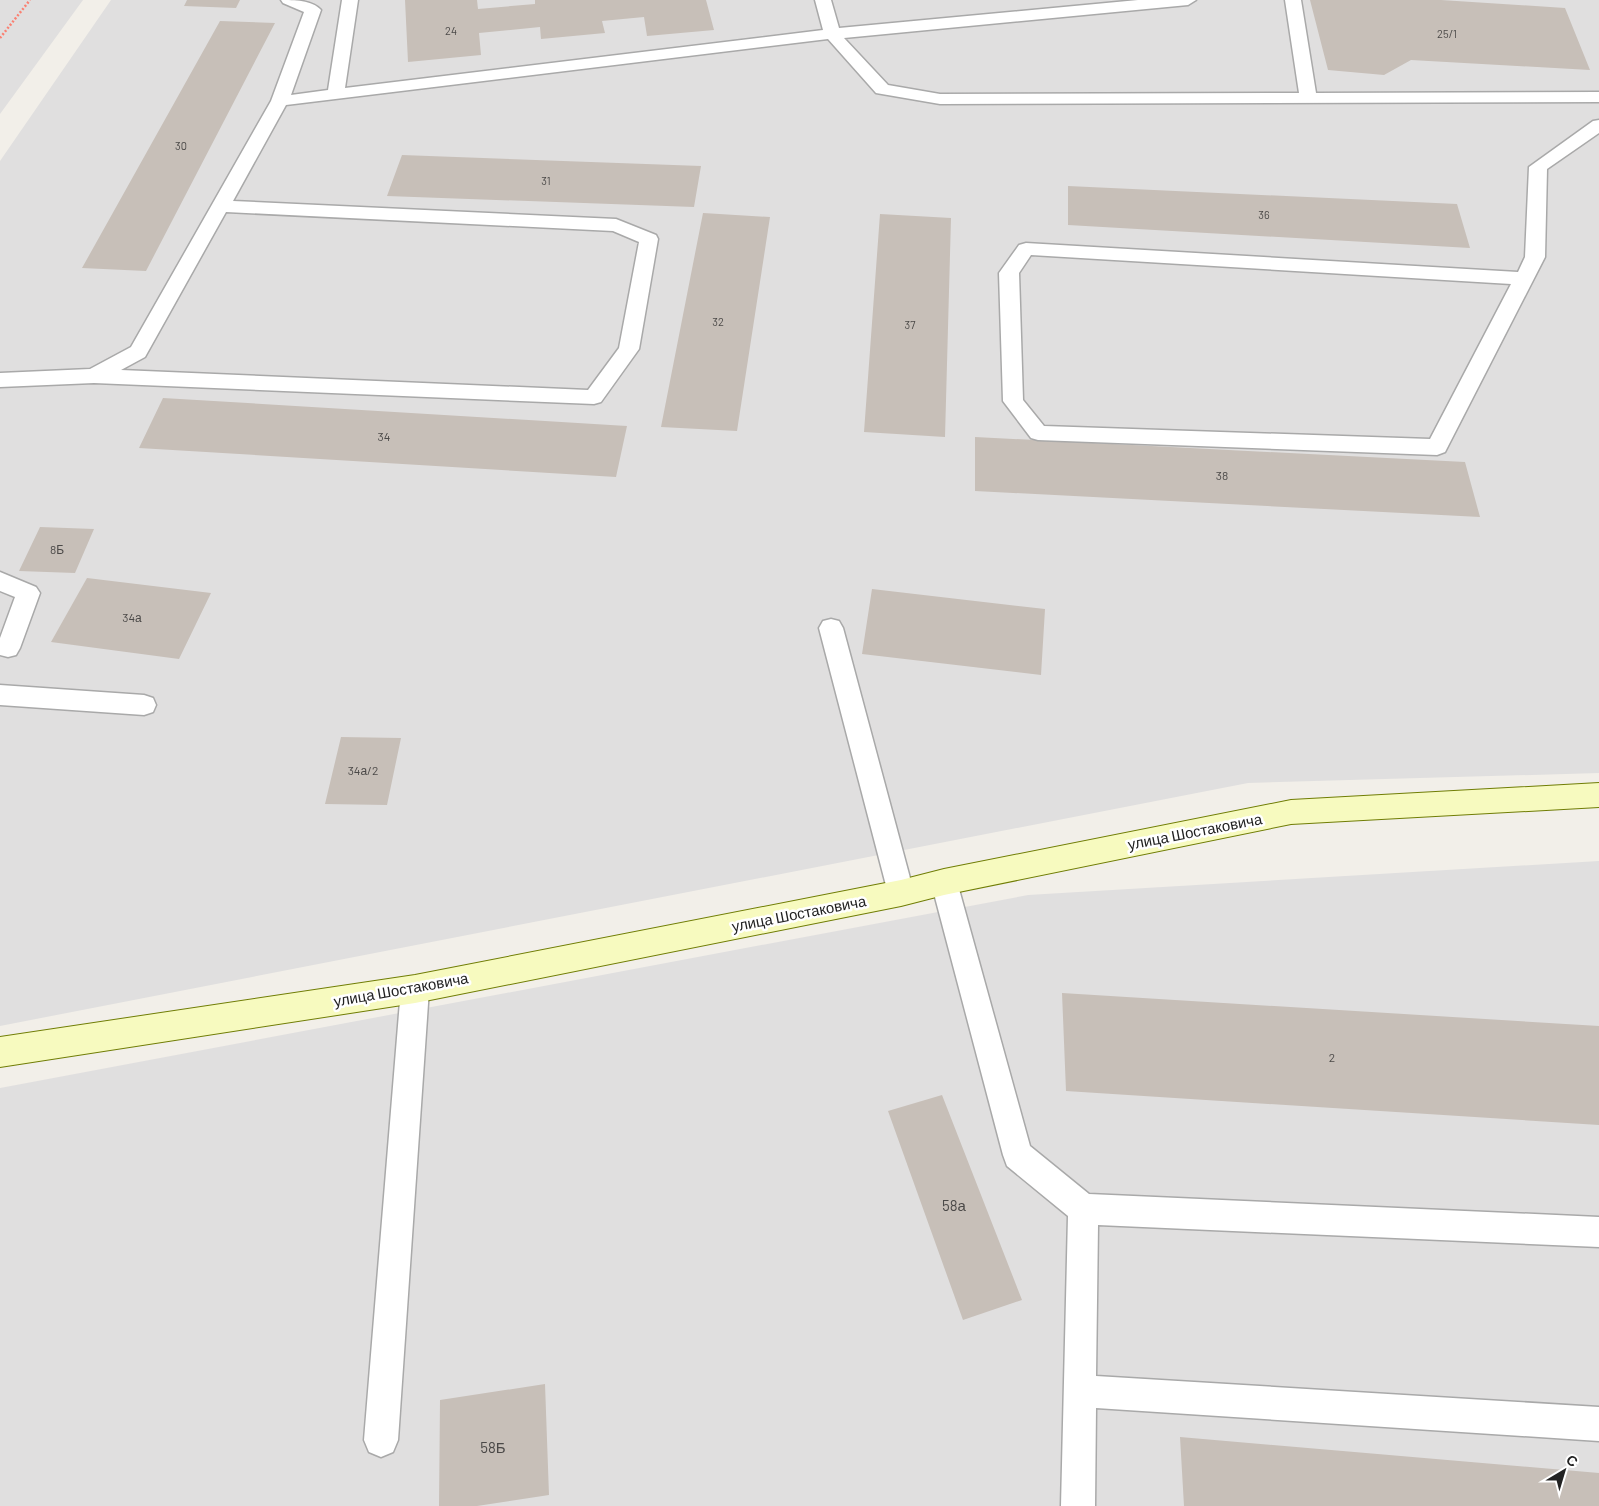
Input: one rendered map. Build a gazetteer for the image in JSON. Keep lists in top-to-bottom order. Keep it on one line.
{"streets":{"street":["улица Шостаковича"]},"house_numbers":["24","25/1","30","31","36","32","37","34","38","8Б","34а","34а/2","2","58а","58Б"],"north":"top right"}
